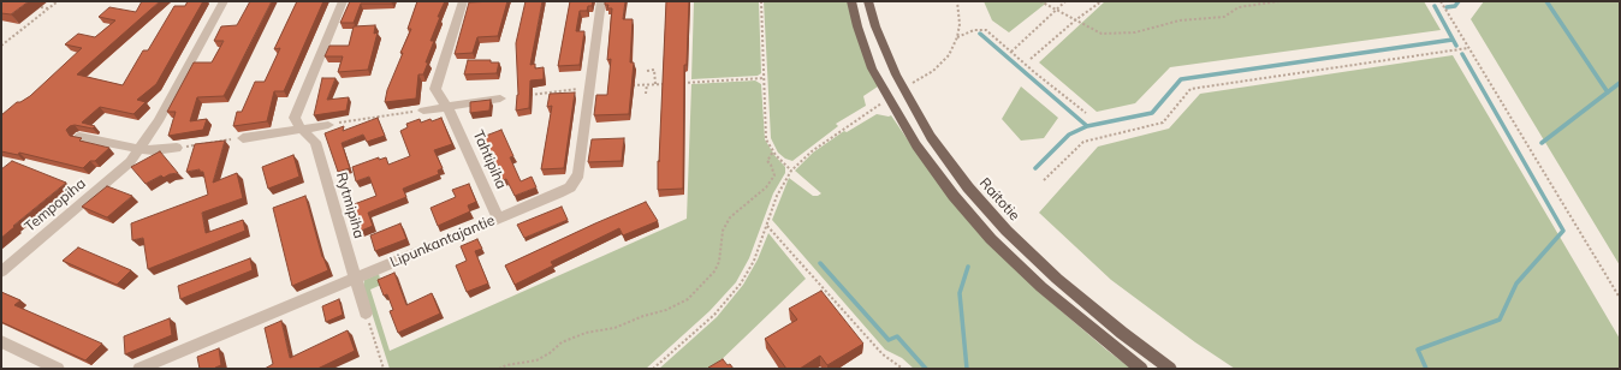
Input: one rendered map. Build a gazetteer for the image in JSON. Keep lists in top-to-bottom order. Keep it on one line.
{"streets":{"main road":["Raitotie"],"street":["Tahtipiha","Tempopiha","Rytmipiha","Lipunkantajantie"]},"crossings":[["Tahtipiha","Lipunkantajantie"],["Rytmipiha","Lipunkantajantie"]]}
